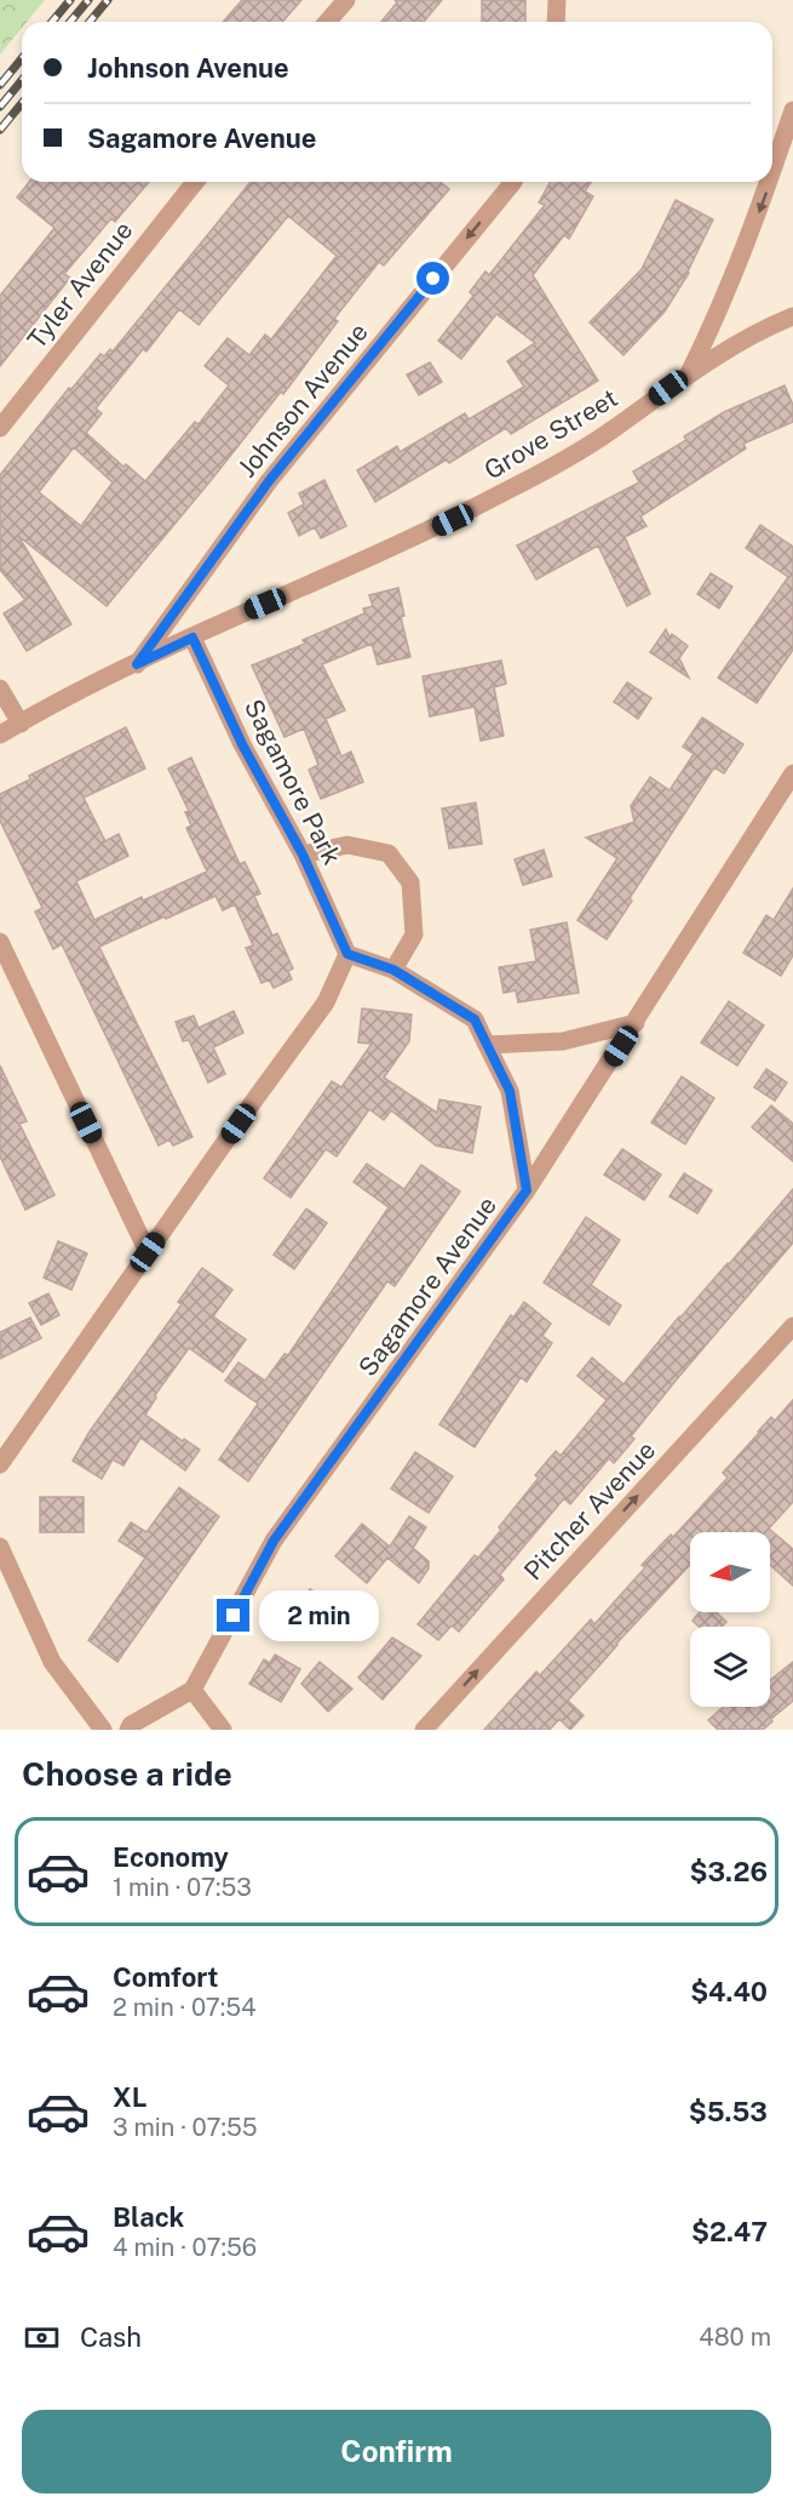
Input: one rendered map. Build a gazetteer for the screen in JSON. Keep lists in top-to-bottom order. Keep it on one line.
{"streets":{"street":["Tyler Avenue","Johnson Avenue","Grove Street","Sagamore Park","Sagamore Avenue","Pitcher Avenue"]},"crossings":[["Johnson Avenue","Grove Street"],["Grove Street","Sagamore Park"]],"one_way":["Johnson Avenue","Pitcher Avenue"],"north":"left","page":{"banner":["Johnson Avenue","Sagamore Avenue"],"bubble":"2 min","heading":"Choose a ride","list":[{"name":"Economy","note":"1 min · 07:53","value":"$3.26"},{"name":"Comfort","note":"2 min · 07:54","value":"$4.40"},{"name":"XL","note":"3 min · 07:55","value":"$5.53"},{"name":"Black","note":"4 min · 07:56","value":"$2.47"}],"pay":["Cash","480 m"],"buttons":"Confirm"}}
